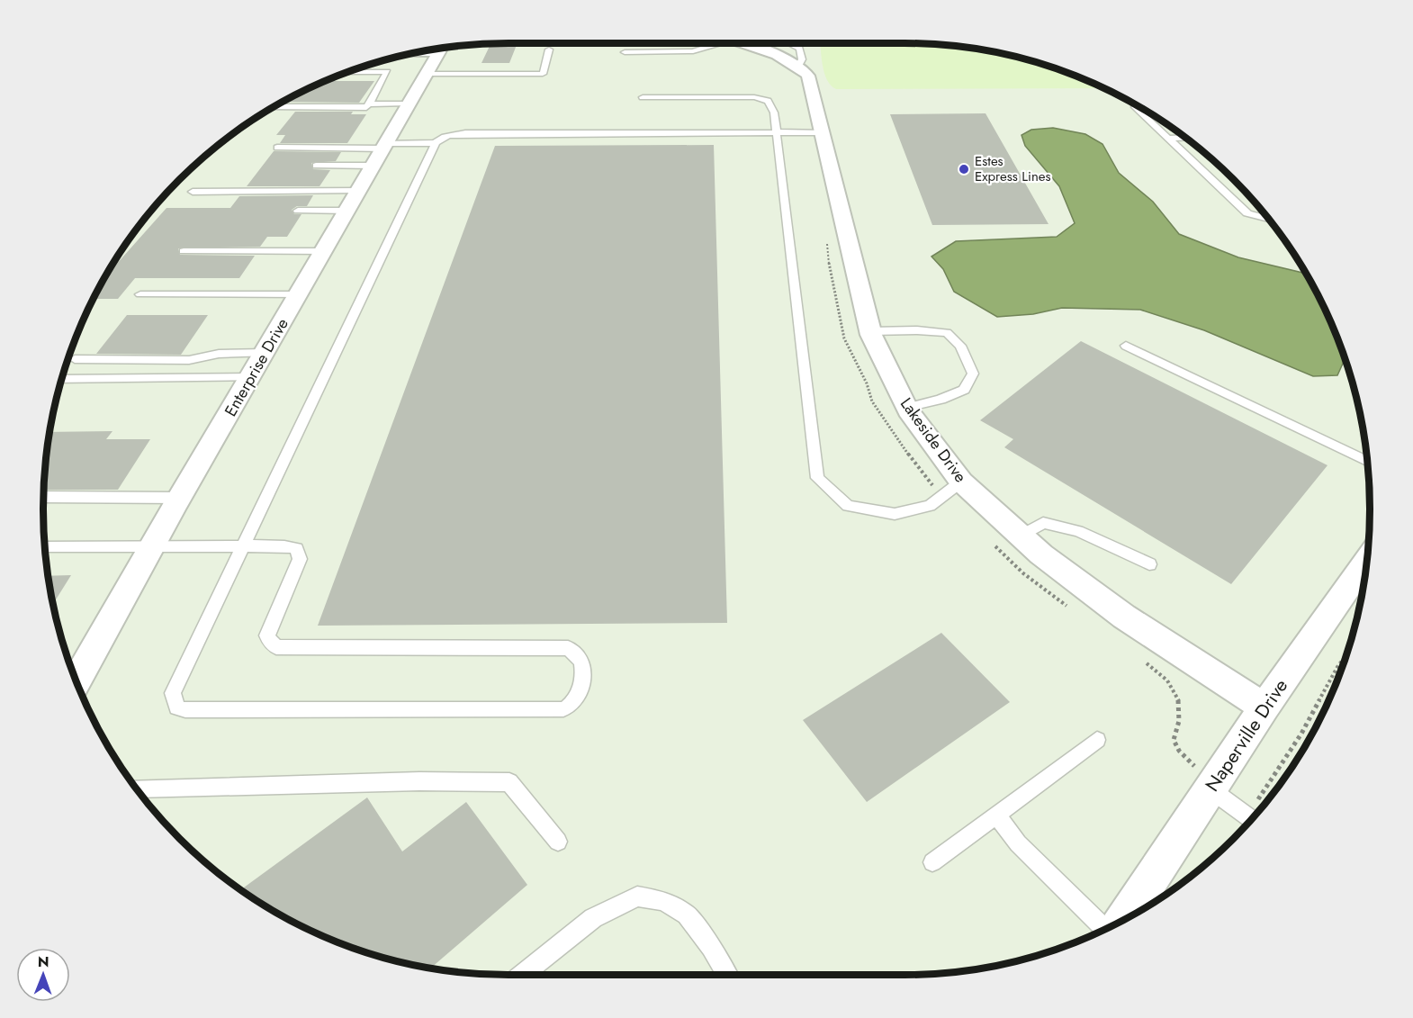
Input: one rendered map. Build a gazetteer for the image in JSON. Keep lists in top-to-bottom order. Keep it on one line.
{"streets":{"street":["Enterprise Drive","Lakeside Drive","Naperville Drive"]},"crossings":[["Lakeside Drive","Naperville Drive"]],"places":["Estes Express Lines"],"north":"top"}
